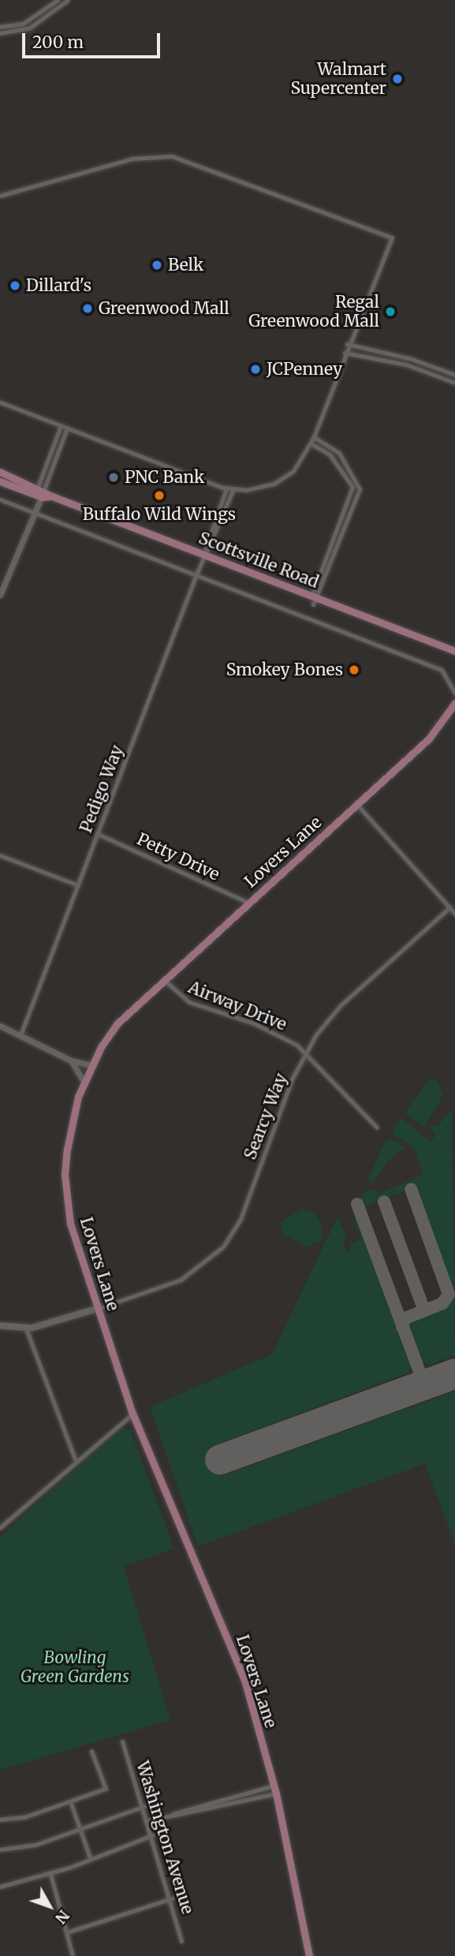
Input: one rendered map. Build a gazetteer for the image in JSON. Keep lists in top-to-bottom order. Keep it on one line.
{"streets":{"main road":["Scottsville Road","Lovers Lane"],"street":["Pedigo Way","Petty Drive","Airway Drive","Searcy Way","Washington Avenue"]},"crossings":[["Scottsville Road","Pedigo Way"],["Pedigo Way","Petty Drive"],["Lovers Lane","Petty Drive"],["Lovers Lane","Airway Drive"],["Lovers Lane","Searcy Way"],["Airway Drive","Searcy Way"]],"parks":["Bowling Green Gardens"],"places":["Walmart Supercenter","Belk","Dillard's","Greenwood Mall","Regal Greenwood Mall","JCPenney","PNC Bank","Buffalo Wild Wings","Smokey Bones"],"scale_bar":"200 m","north":"bottom right"}
